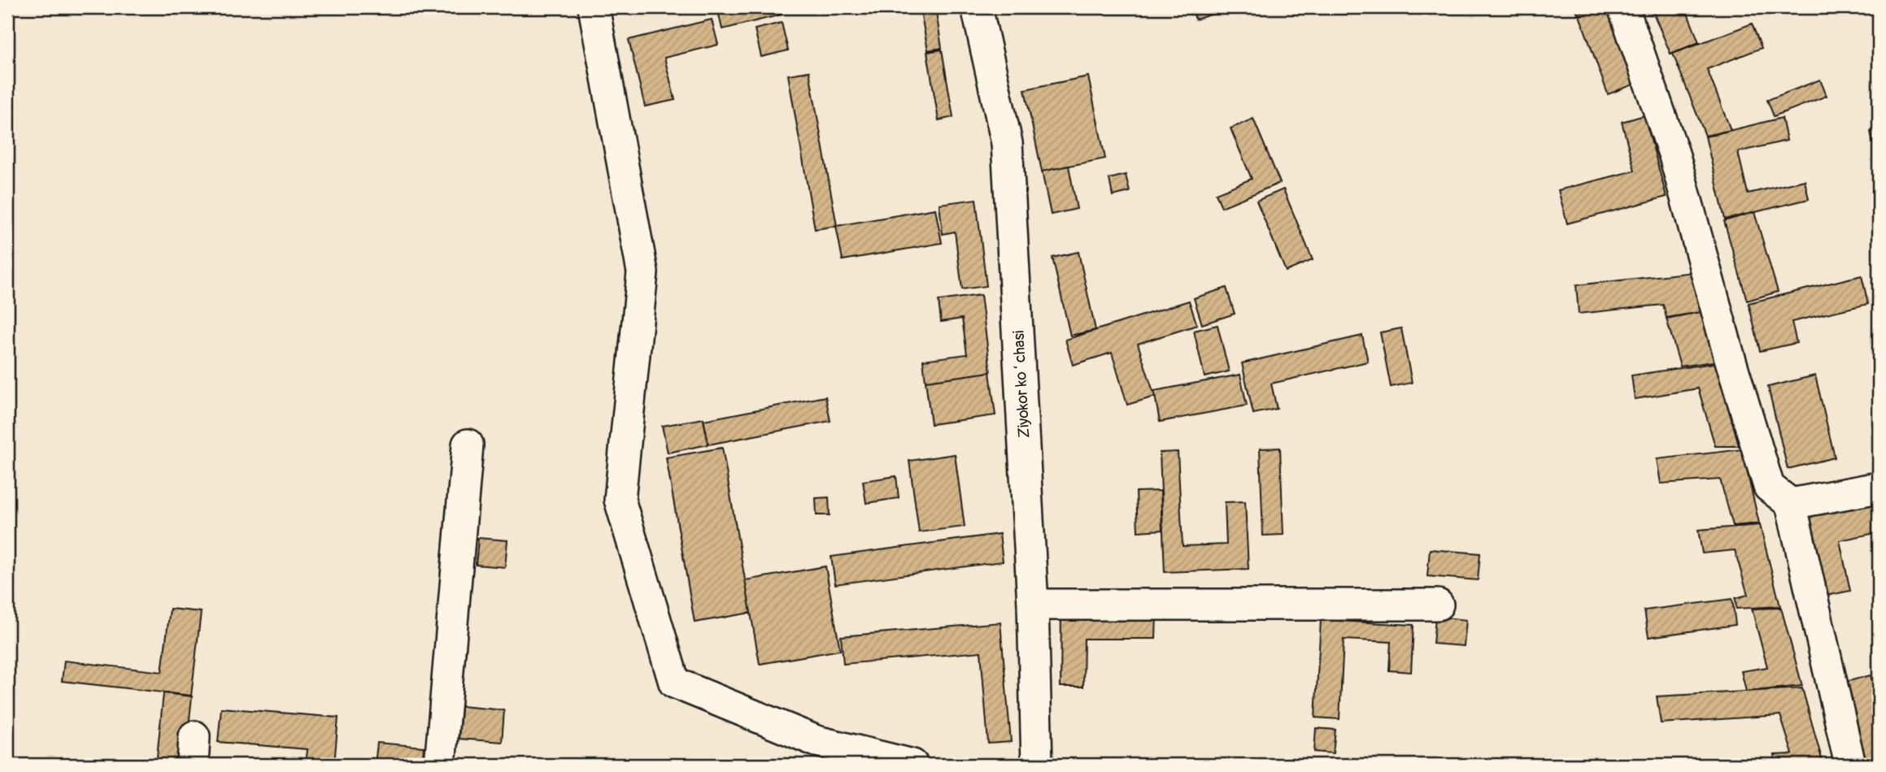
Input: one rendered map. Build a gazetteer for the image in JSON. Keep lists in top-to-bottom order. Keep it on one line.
{"streets":{"street":["Ziyokor koʻchasi"]}}
